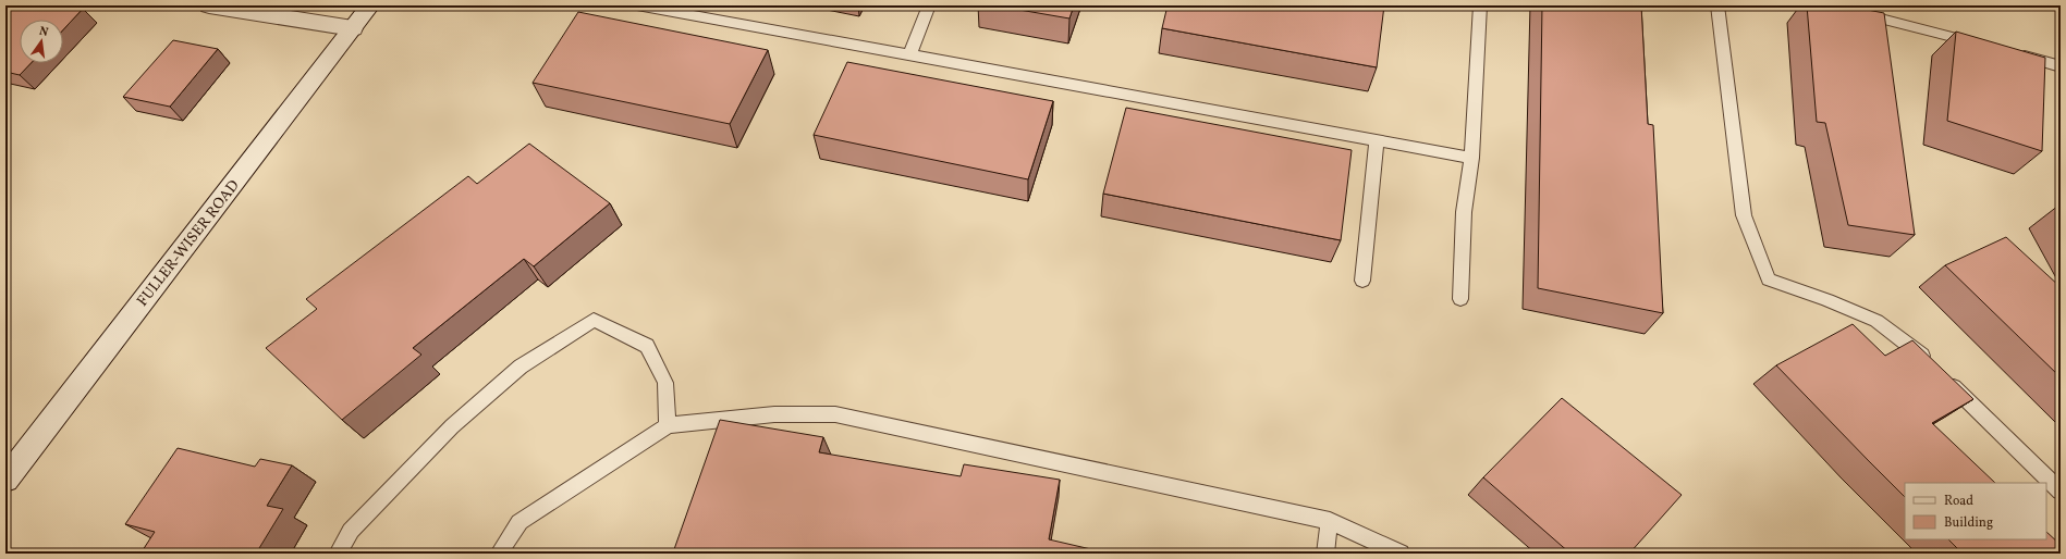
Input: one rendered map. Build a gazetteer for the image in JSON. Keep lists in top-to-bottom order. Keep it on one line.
{"streets":{"street":["FULLER-WISER ROAD"]},"legend":["Road","Building"],"north":"top"}
